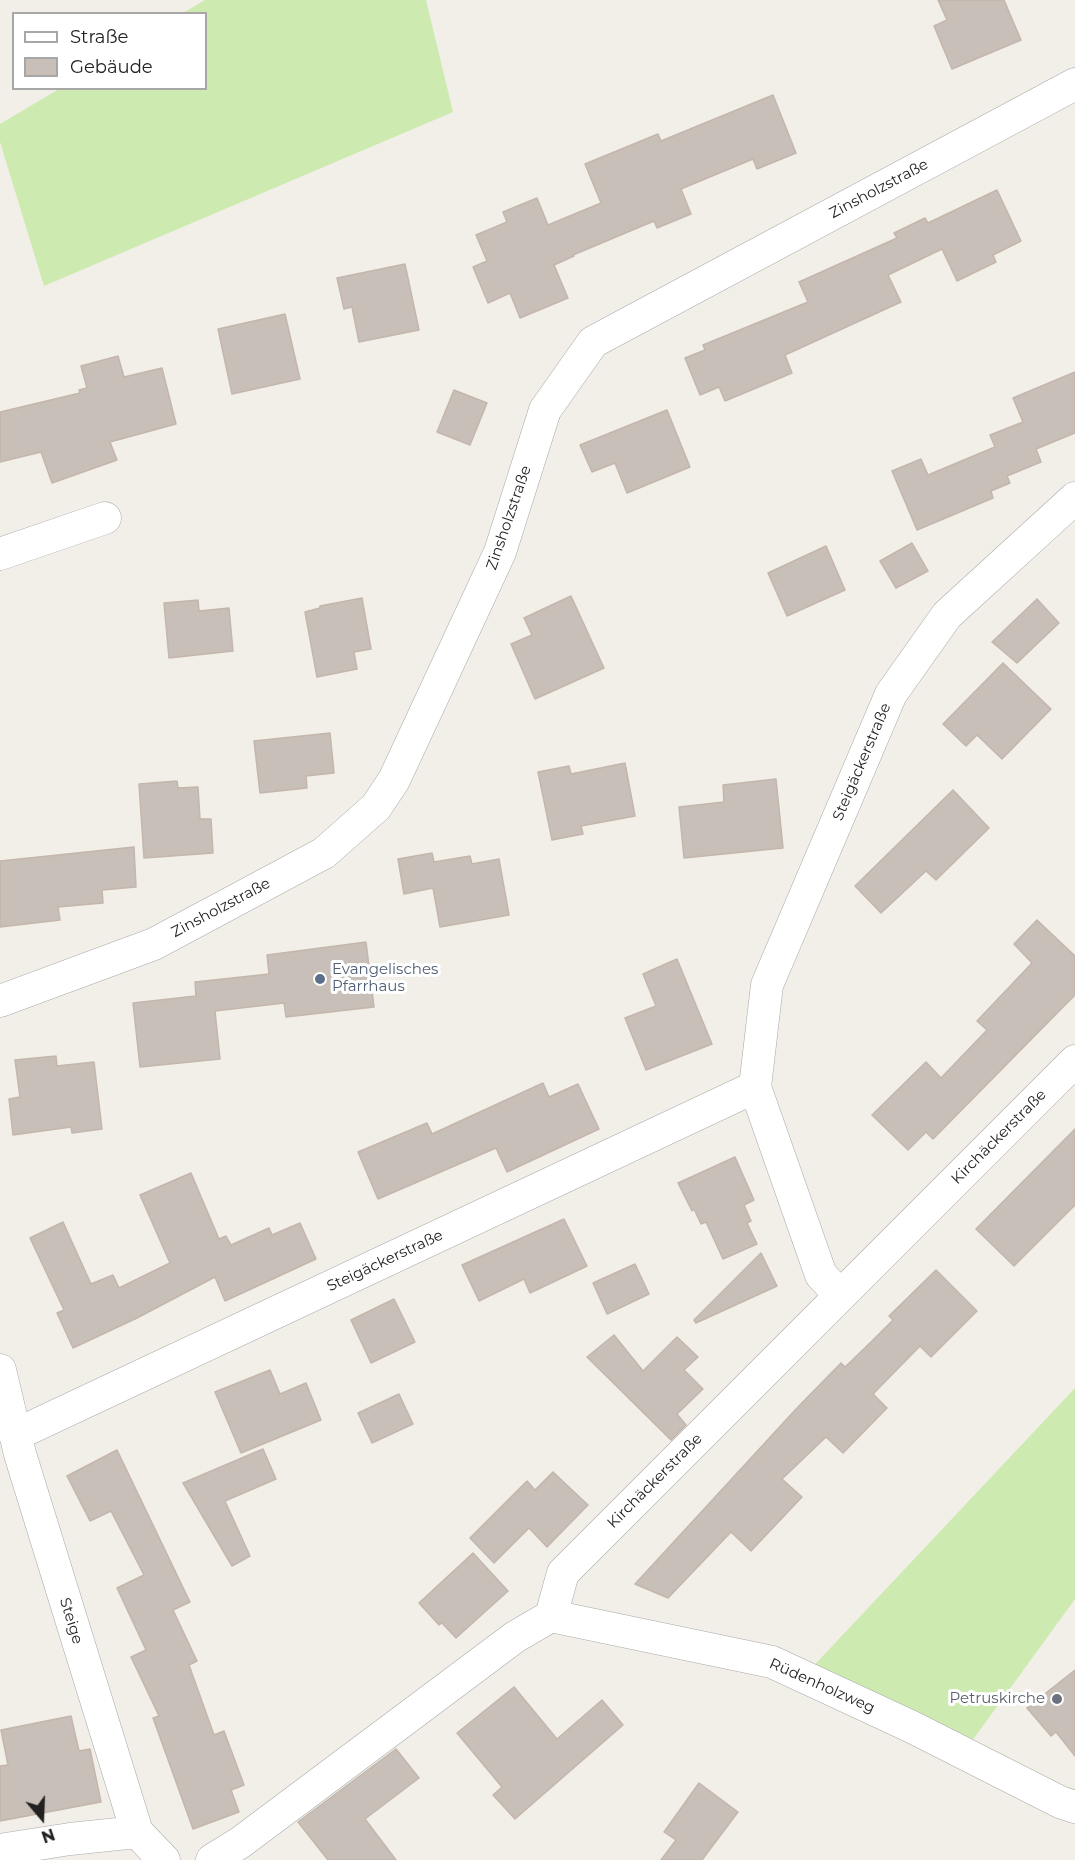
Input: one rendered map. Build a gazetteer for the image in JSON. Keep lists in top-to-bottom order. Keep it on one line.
{"streets":{"street":["Zinsholzstraße","Steigäckerstraße","Kirchäckerstraße","Steige","Rüdenholzweg"]},"crossings":[["Steigäckerstraße","Kirchäckerstraße"],["Steigäckerstraße","Steige"],["Kirchäckerstraße","Rüdenholzweg"]],"places":["Evangelisches Pfarrhaus","Petruskirche"],"legend":["Straße","Gebäude"],"north":"bottom"}
